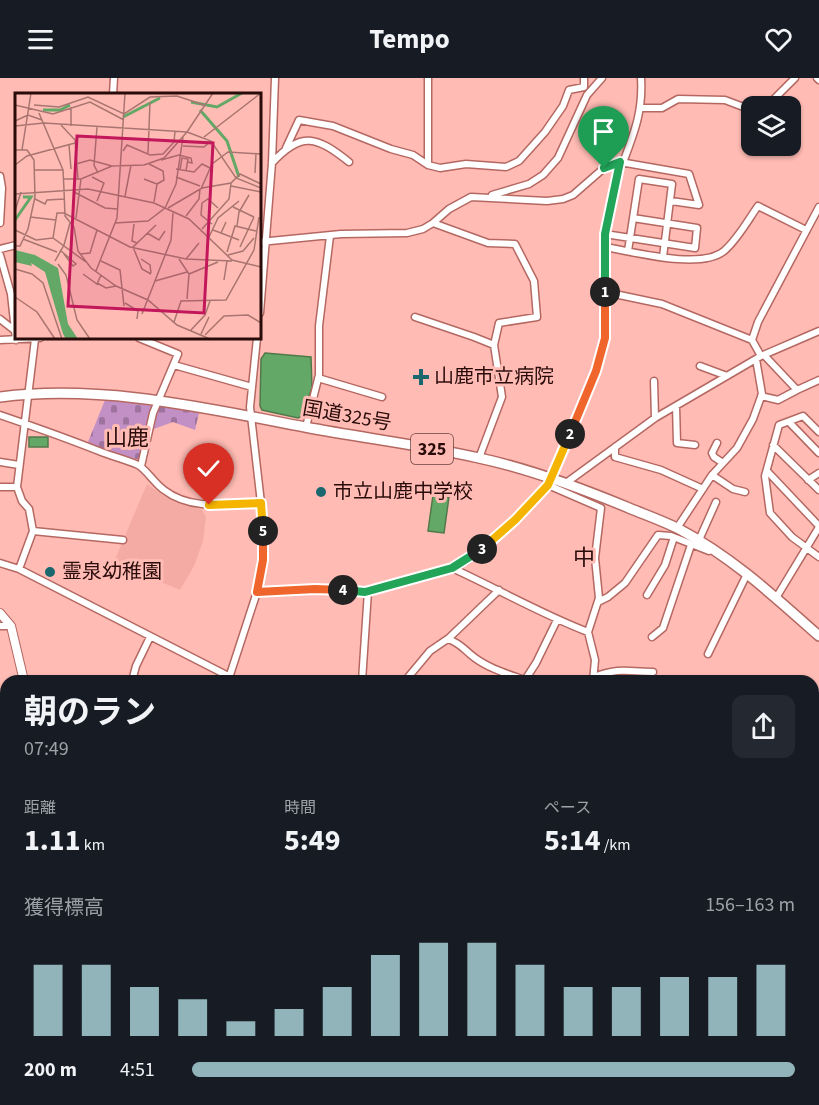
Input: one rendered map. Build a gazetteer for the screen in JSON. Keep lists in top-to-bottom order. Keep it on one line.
{"streets":{"highway":["国道325号","325"]},"districts":["山鹿","中"],"places":{"health":["山鹿市立病院"],"other":["市立山鹿中学校","霊泉幼稚園"]},"page":{"header":"Tempo","pins":["1","2","5","3","4"],"heading":["朝のラン","07:49"],"stats":[["距離","1.11 km"],["時間","5:49"],["ペース","5:14 /km"]],"chart":["獲得標高","156–163 m"],"list":[{"name":"200 m","note":"4:51"}]}}
